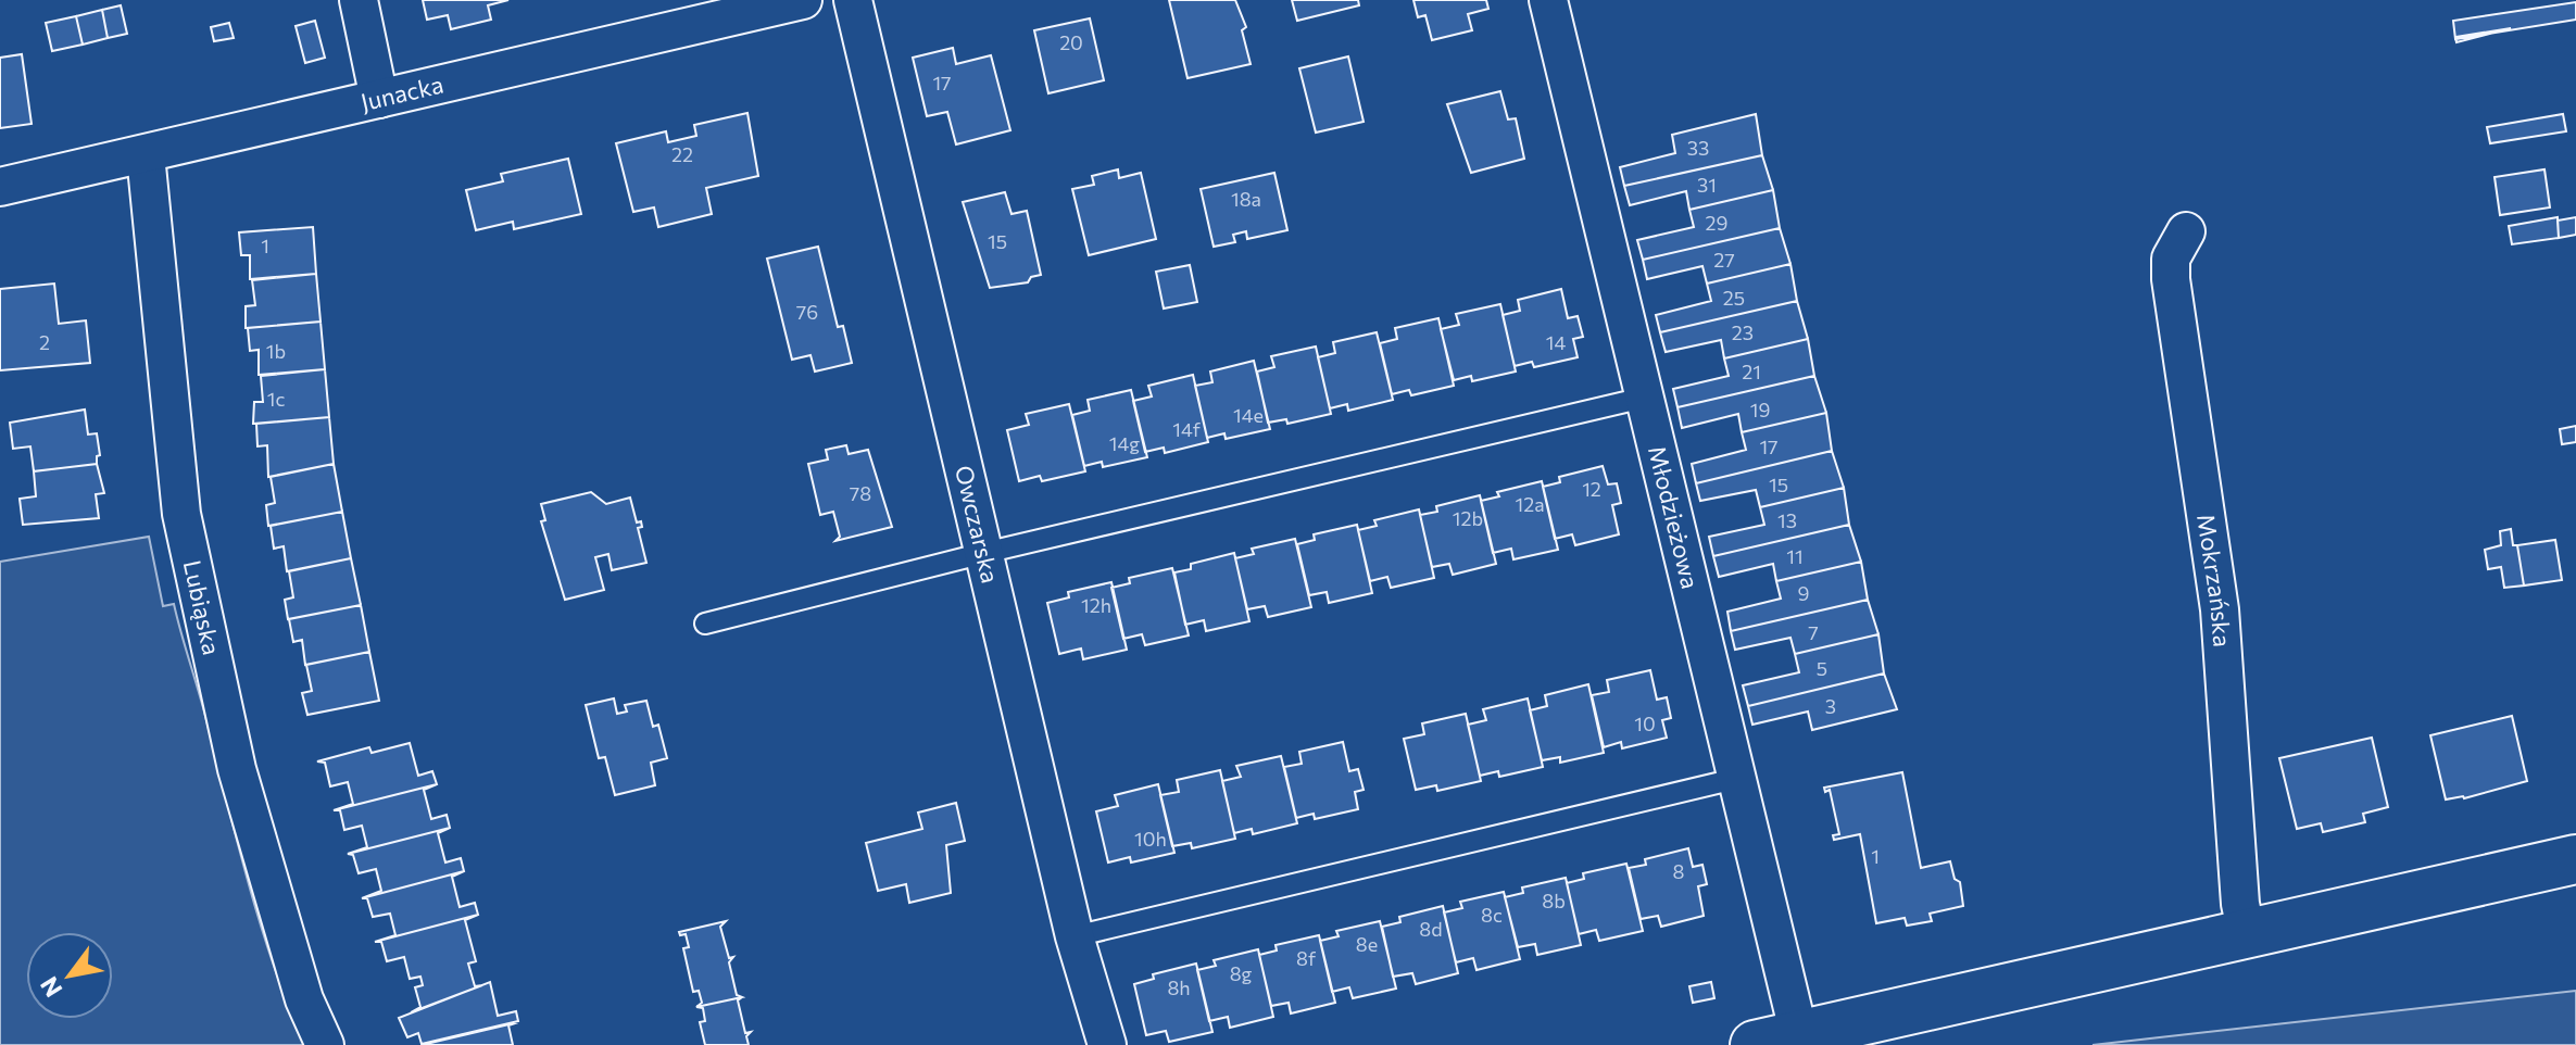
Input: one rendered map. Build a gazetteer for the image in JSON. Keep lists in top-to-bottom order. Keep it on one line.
{"streets":{"street":["Junacka","Młodzieżowa","Owczarska","Mokrzańska","Lubiąska"]},"crossings":[["Junacka","Lubiąska"]],"house_numbers":["20","17","33","22","31","18a","29","15","1","27","25","76","23","2","14","1b","21","1c","19","14e","14f","14g","17","15","12","78","12a","12b","13","11","9","12h","7","5","3","10","10h","1","8","8b","8c","8d","8e","8f","8g","8h"],"north":"bottom left"}
